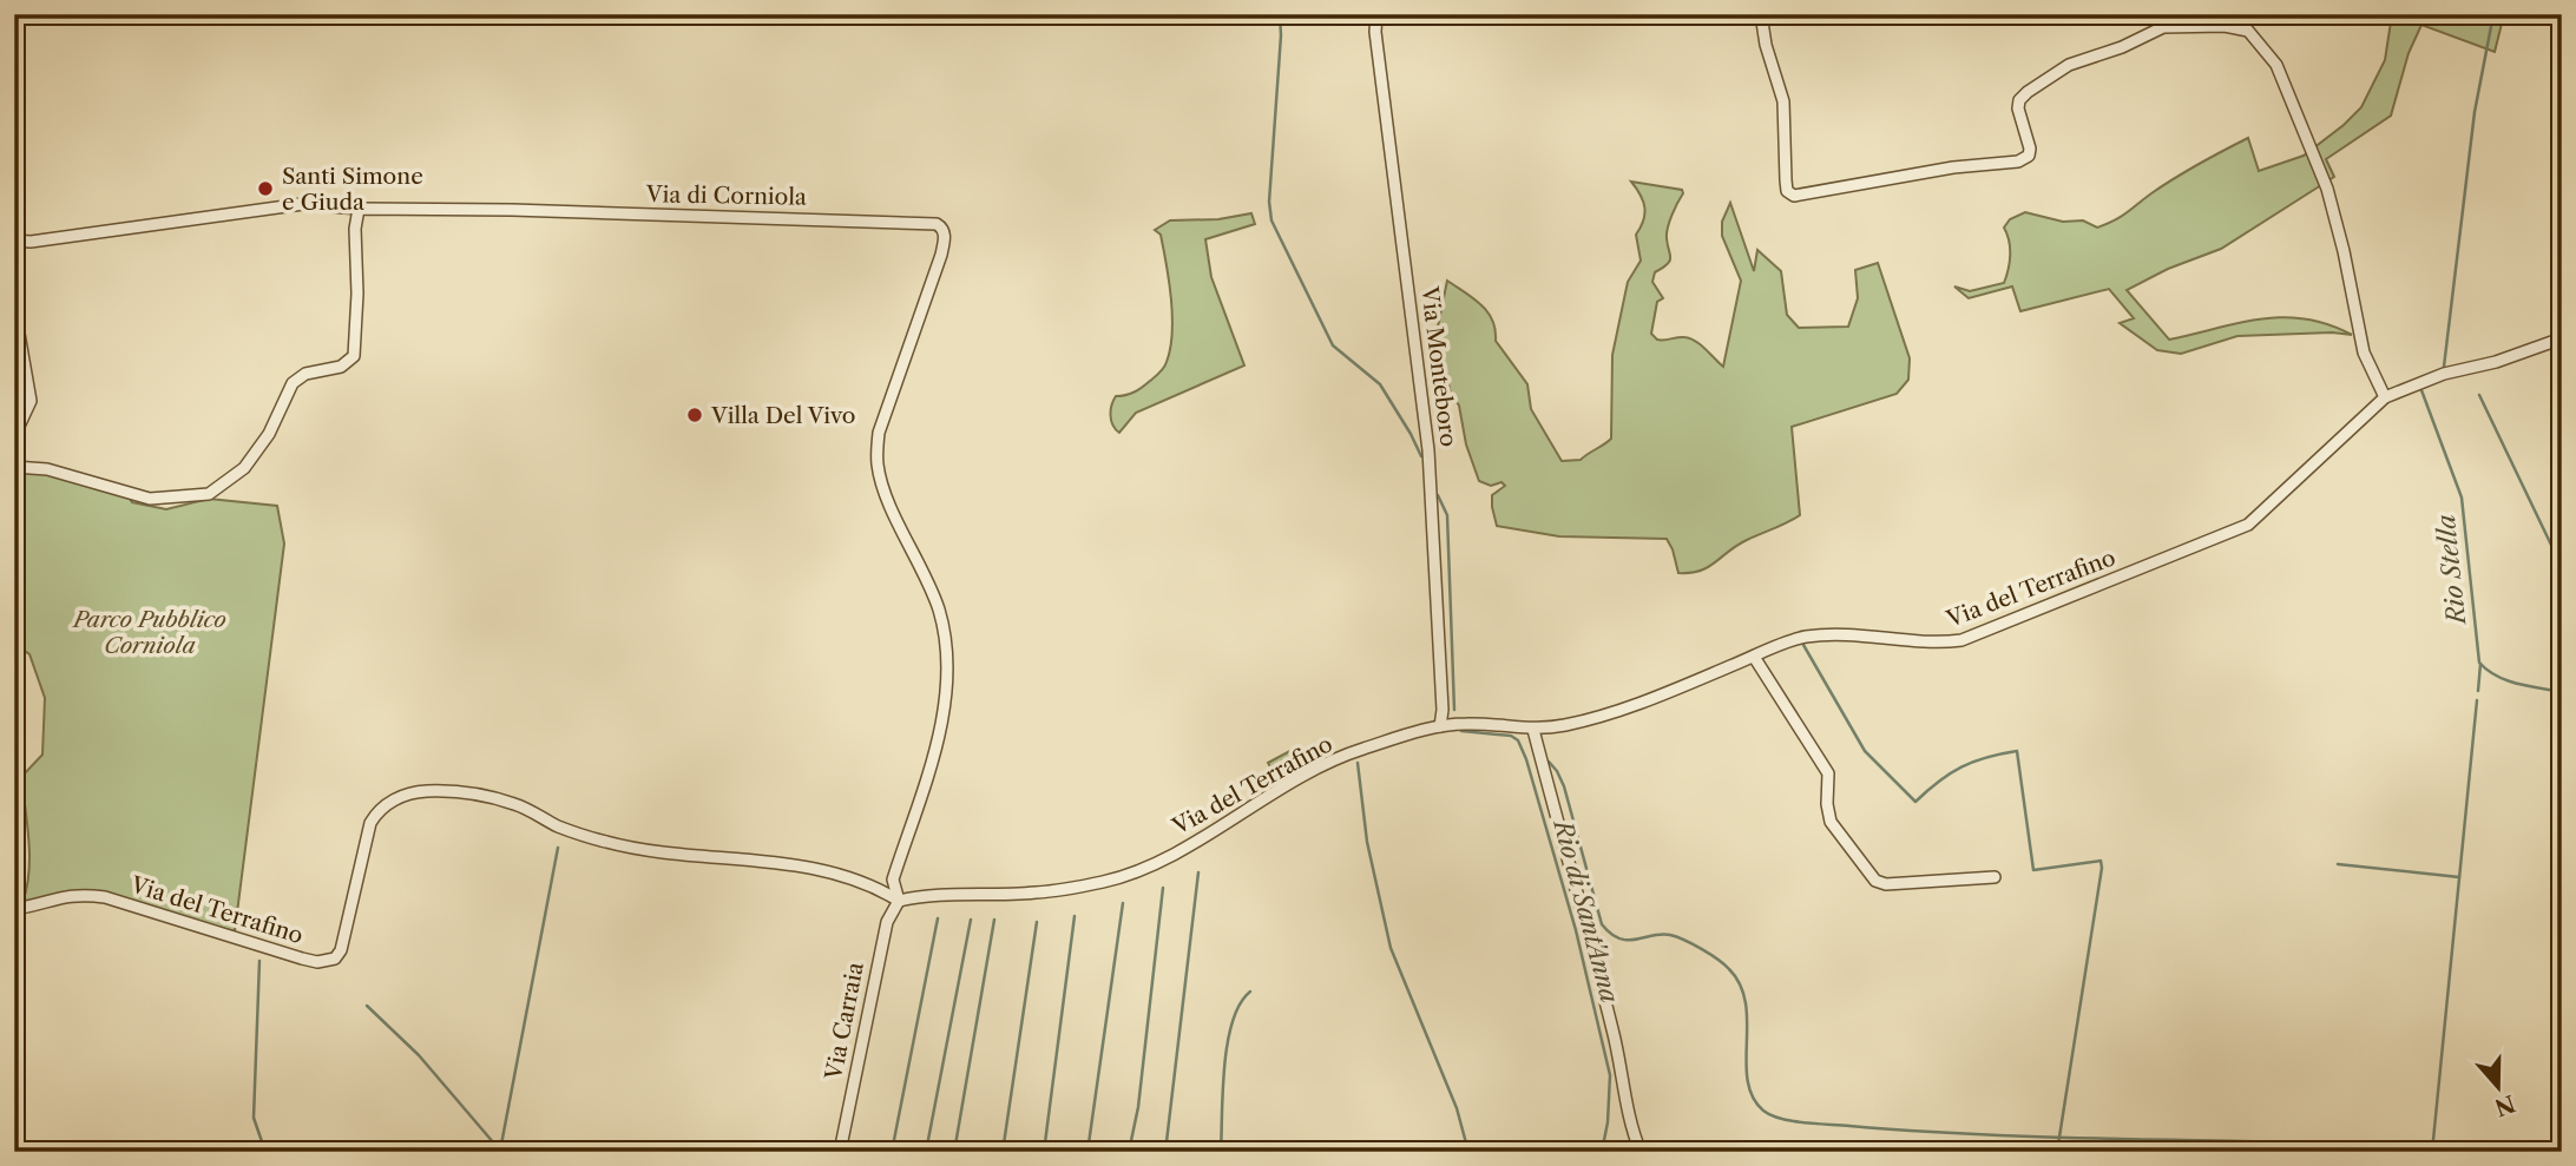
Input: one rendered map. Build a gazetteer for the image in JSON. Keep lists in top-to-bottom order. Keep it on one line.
{"streets":{"street":["Via di Corniola","Via Monteboro","Via del Terrafino","Via Carraia"]},"crossings":[["Via di Corniola","Via del Terrafino"],["Via di Corniola","Via Carraia"],["Via Monteboro","Via del Terrafino"],["Via del Terrafino","Via Carraia"]],"water":["Rio Stella","Rio di Sant'Anna"],"parks":["Parco Pubblico Corniola"],"places":["Santi Simone e Giuda","Villa Del Vivo"],"north":"bottom"}
